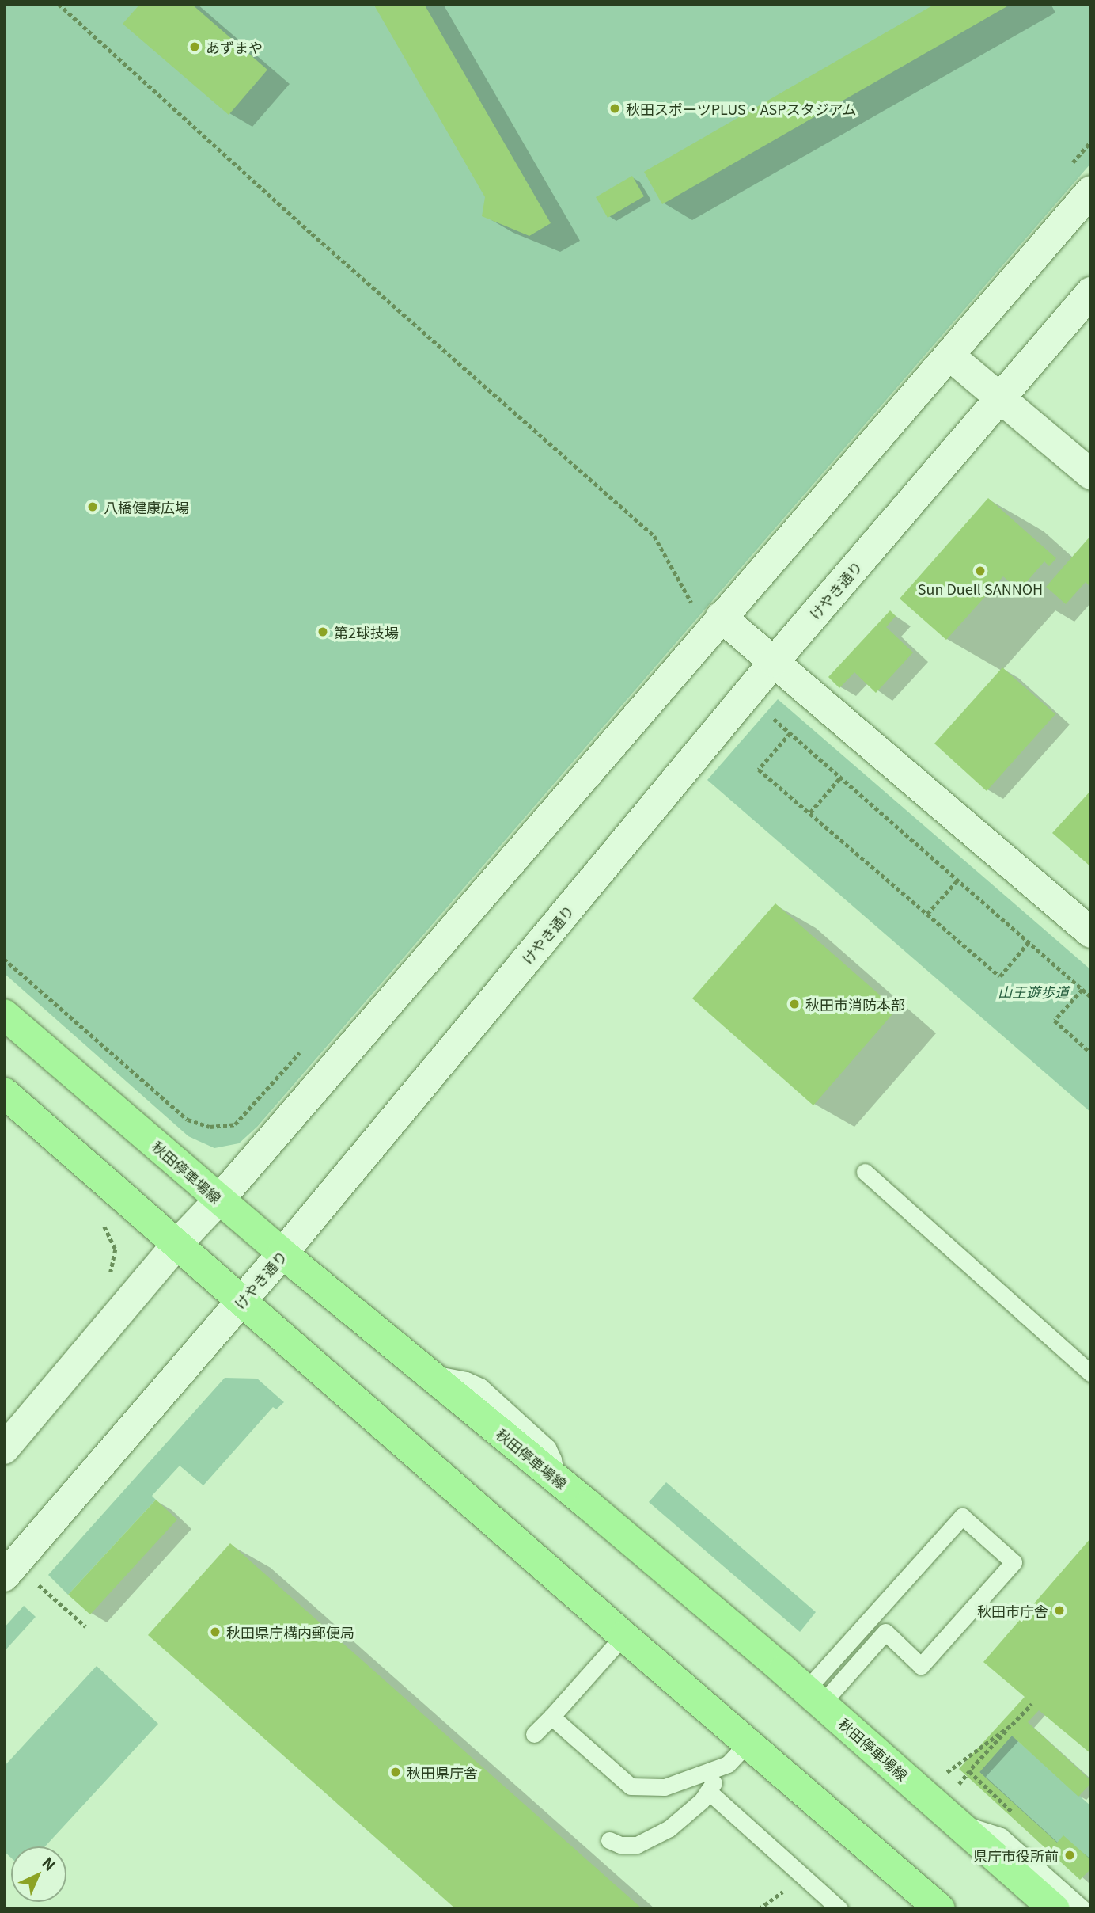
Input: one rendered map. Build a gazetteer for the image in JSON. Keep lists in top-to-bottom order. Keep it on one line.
{"streets":{"main road":["秋田停車場線"],"street":["けやき通り"]},"crossings":[["けやき通り","秋田停車場線"]],"parks":["山王遊歩道"],"places":["あずまや","秋田スポーツPLUS・ASPスタジアム","八橋健康広場","Sun Duell SANNOH","第2球技場","秋田市消防本部","秋田市庁舎","秋田県庁構内郵便局","秋田県庁舎","県庁市役所前"],"north":"top right"}
